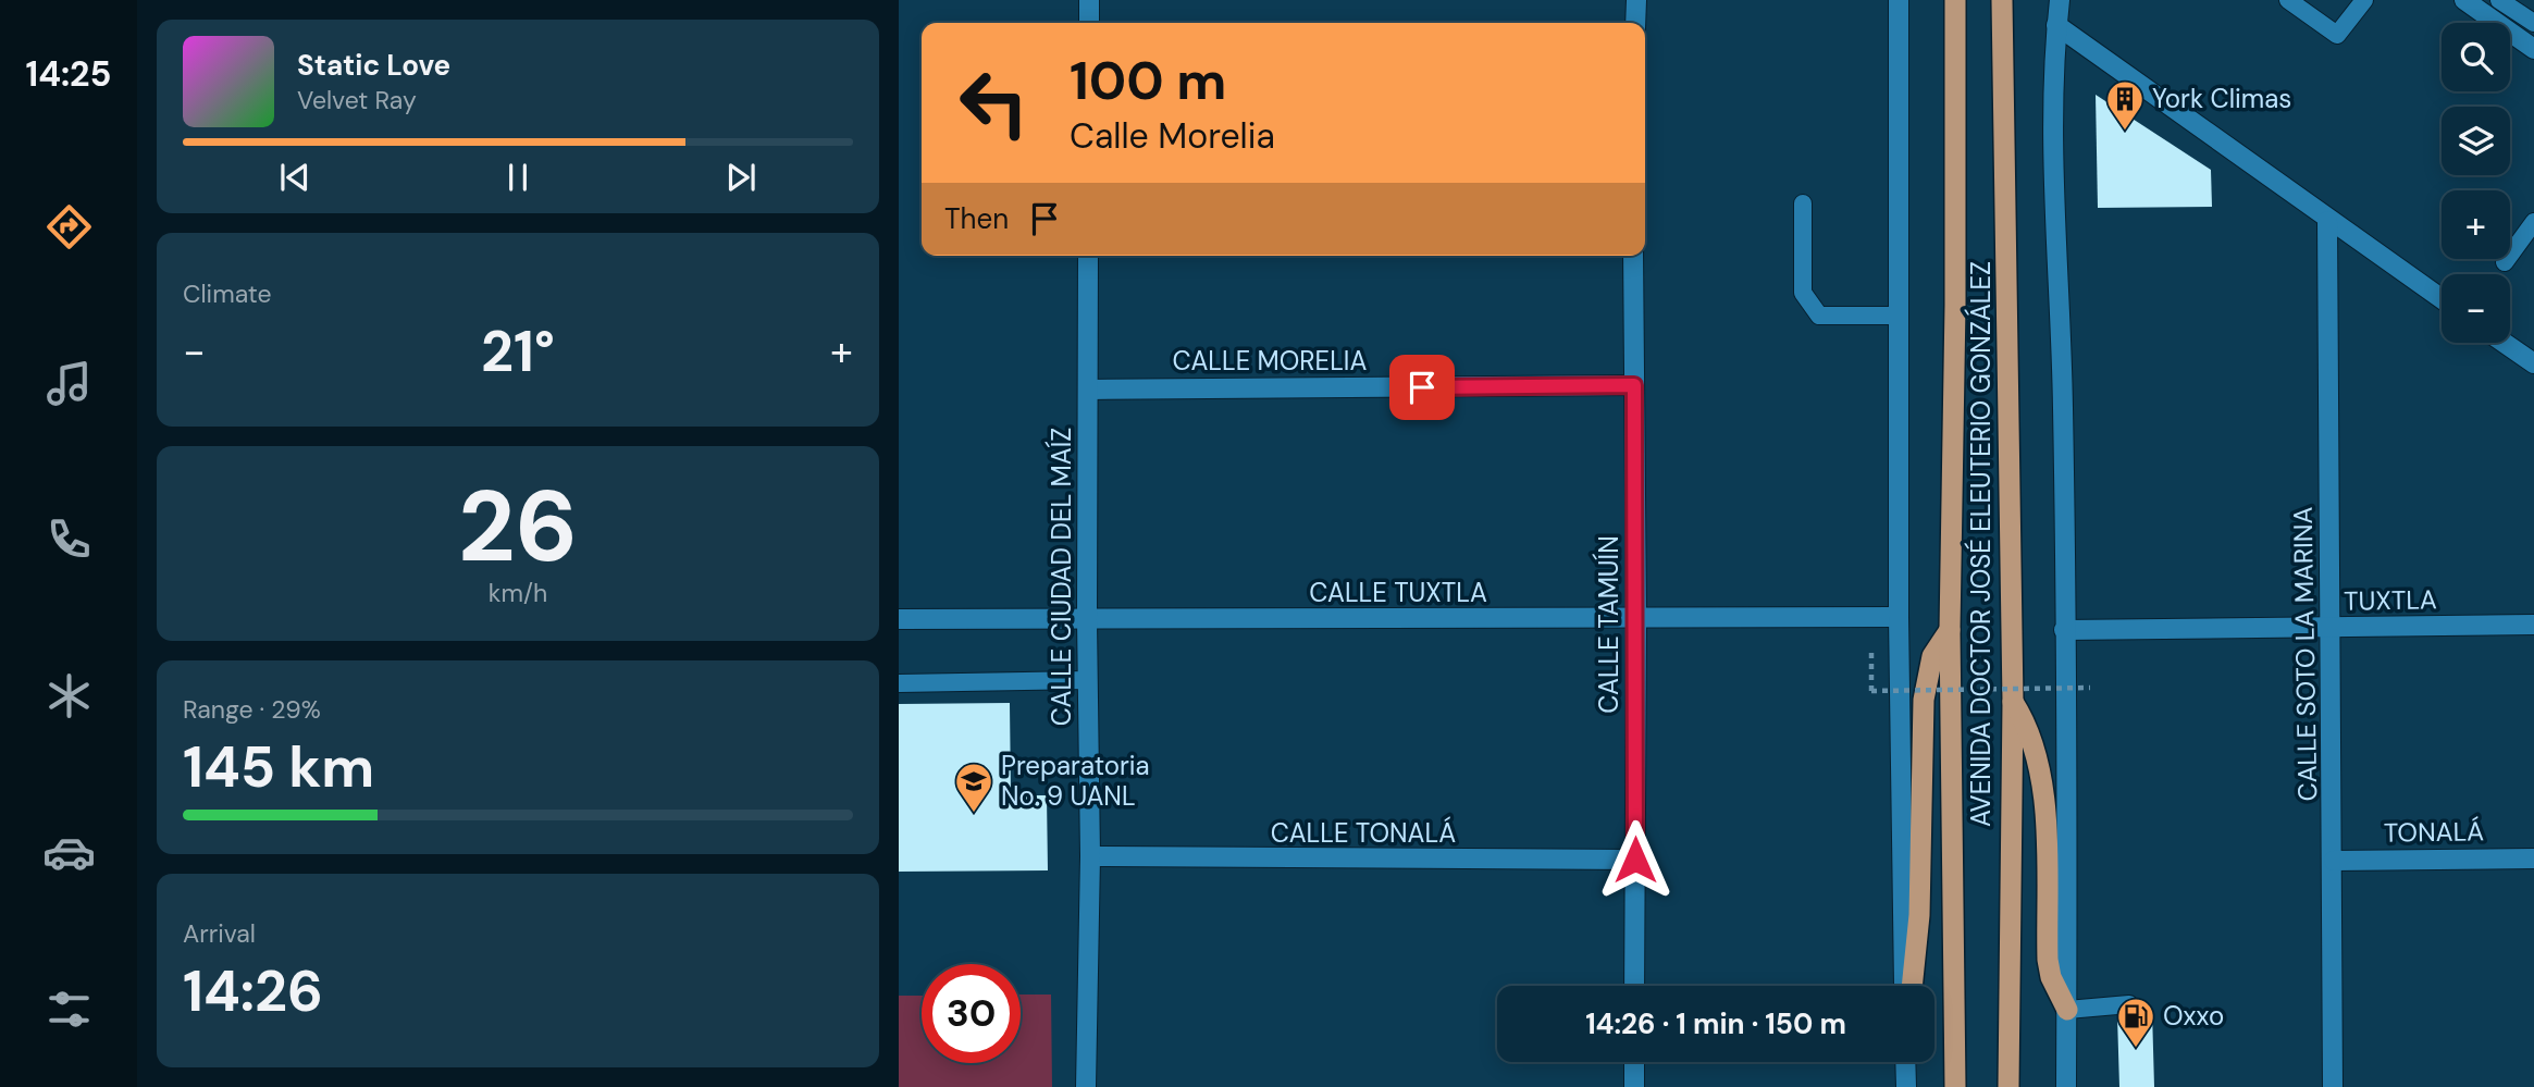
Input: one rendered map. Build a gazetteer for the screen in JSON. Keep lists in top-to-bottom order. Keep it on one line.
{"streets":{"highway":["AVENIDA DOCTOR JOSÉ ELEUTERIO GONZÁLEZ"],"street":["CALLE MORELIA","CALLE CIUDAD DEL MAÍZ","CALLE TUXTLA","TUXTLA","CALLE TAMUÍN","CALLE SOTO LA MARINA","TONALÁ","CALLE TONALÁ"]},"crossings":[["CALLE MORELIA","CALLE CIUDAD DEL MAÍZ"],["CALLE MORELIA","CALLE TAMUÍN"],["CALLE CIUDAD DEL MAÍZ","CALLE TUXTLA"],["CALLE CIUDAD DEL MAÍZ","CALLE TONALÁ"],["CALLE TUXTLA","CALLE TAMUÍN"],["TUXTLA","CALLE SOTO LA MARINA"],["CALLE TAMUÍN","CALLE TONALÁ"],["CALLE SOTO LA MARINA","TONALÁ"]],"places":{"building":["York Climas"],"school or university":["Preparatoria No. 9 UANL"],"fuel station":["Oxxo"]},"page":{"tabs":"14:25","map_buttons":["+","−"],"turn":["100 m","Calle Morelia"],"song":["Static Love","Velvet Ray"],"then":"Then","tile":["Climate",["26","km/h"],["Range · 29%","145 km"],["Arrival","14:26"]],"heat":["−","21°","+"],"limit":"30","trip":"14:26 · 1 min · 150 m"}}
